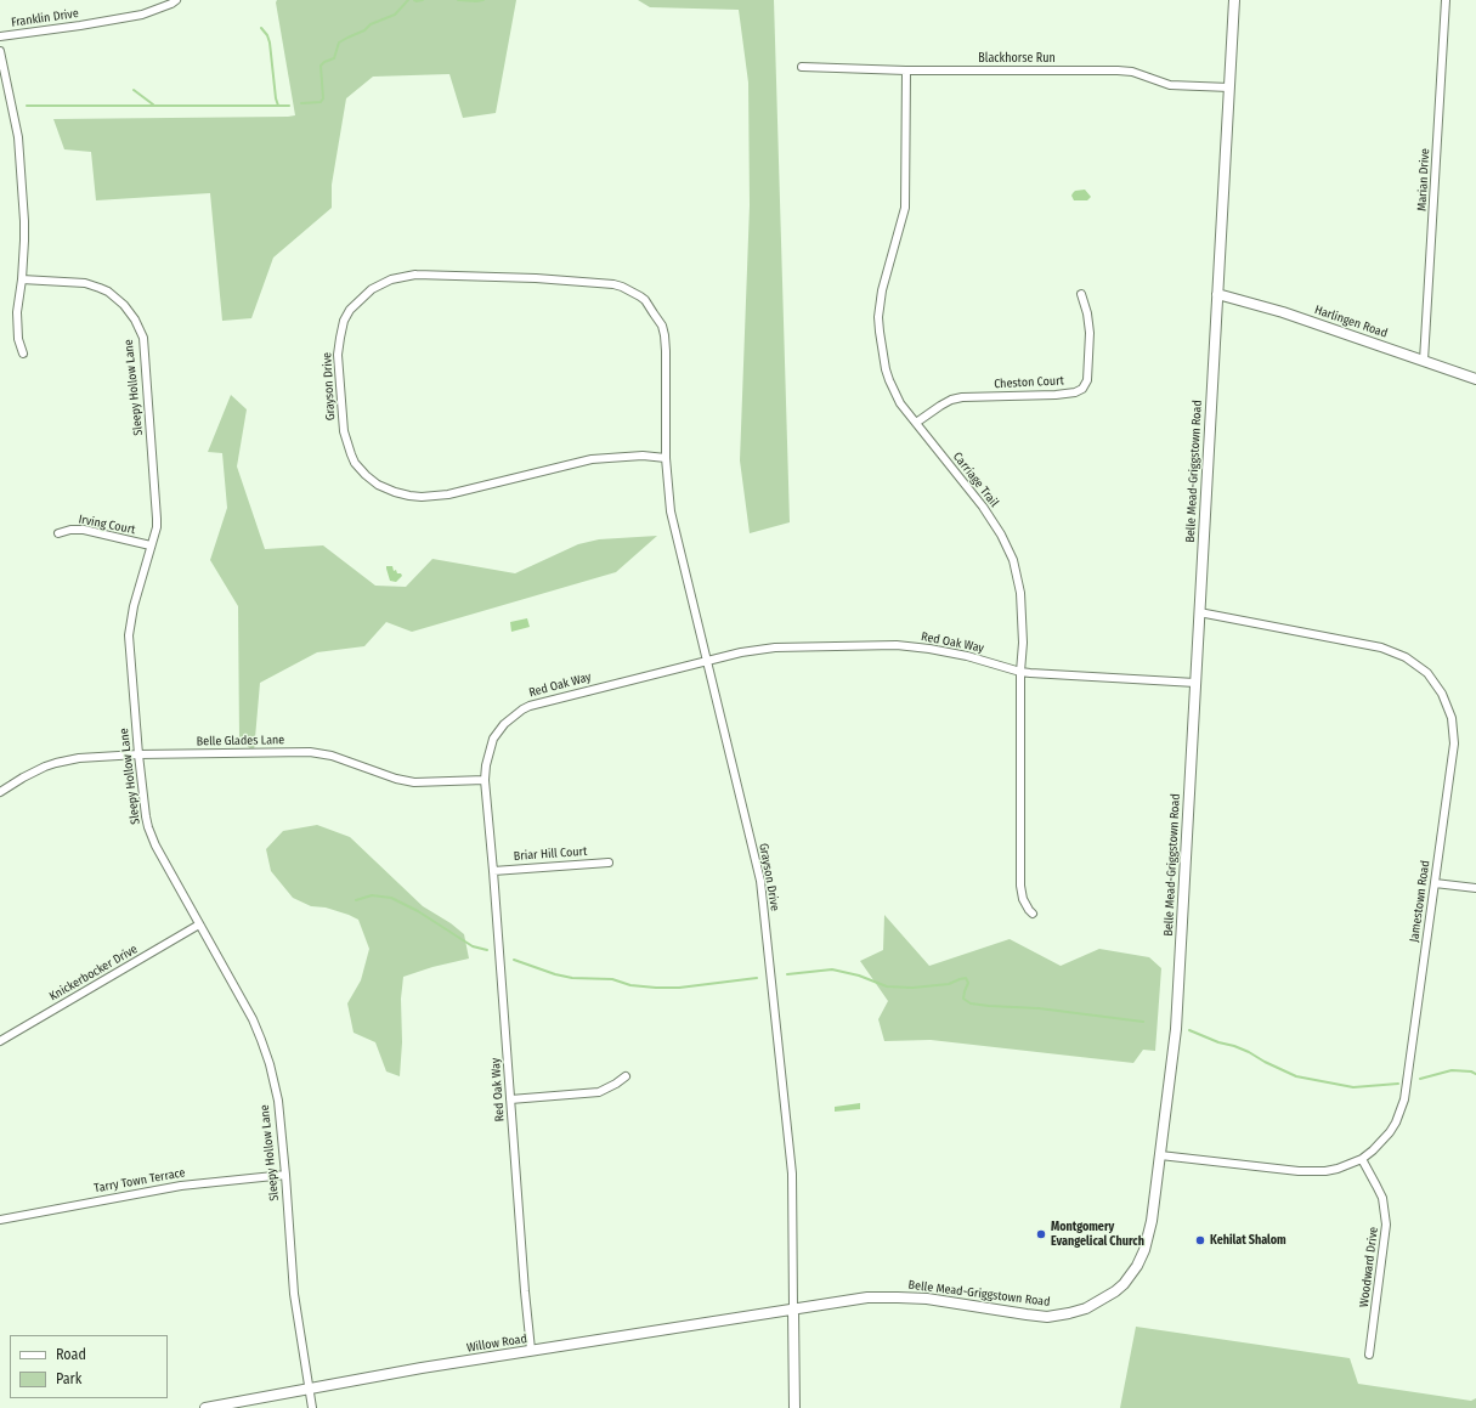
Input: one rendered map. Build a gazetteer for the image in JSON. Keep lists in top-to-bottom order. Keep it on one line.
{"streets":{"street":["Franklin Drive","Blackhorse Run","Marian Drive","Harlingen Road","Cheston Court","Grayson Drive","Sleepy Hollow Lane","Belle Mead-Griggstown Road","Carriage Trail","Irving Court","Red Oak Way","Belle Glades Lane","Briar Hill Court","Jamestown Road","Knickerbocker Drive","Tarry Town Terrace","Woodward Drive","Willow Road"]},"crossings":[["Blackhorse Run","Belle Mead-Griggstown Road"],["Blackhorse Run","Carriage Trail"],["Marian Drive","Harlingen Road"],["Harlingen Road","Belle Mead-Griggstown Road"],["Cheston Court","Carriage Trail"],["Grayson Drive","Belle Mead-Griggstown Road"],["Grayson Drive","Red Oak Way"],["Grayson Drive","Willow Road"],["Sleepy Hollow Lane","Irving Court"],["Sleepy Hollow Lane","Belle Glades Lane"],["Sleepy Hollow Lane","Knickerbocker Drive"],["Sleepy Hollow Lane","Tarry Town Terrace"],["Sleepy Hollow Lane","Willow Road"],["Belle Mead-Griggstown Road","Red Oak Way"],["Belle Mead-Griggstown Road","Jamestown Road"],["Belle Mead-Griggstown Road","Willow Road"],["Carriage Trail","Red Oak Way"],["Red Oak Way","Belle Glades Lane"],["Red Oak Way","Briar Hill Court"],["Red Oak Way","Willow Road"],["Jamestown Road","Woodward Drive"]],"places":["Montgomery Evangelical Church","Kehilat Shalom"],"legend":["Road","Park"]}
